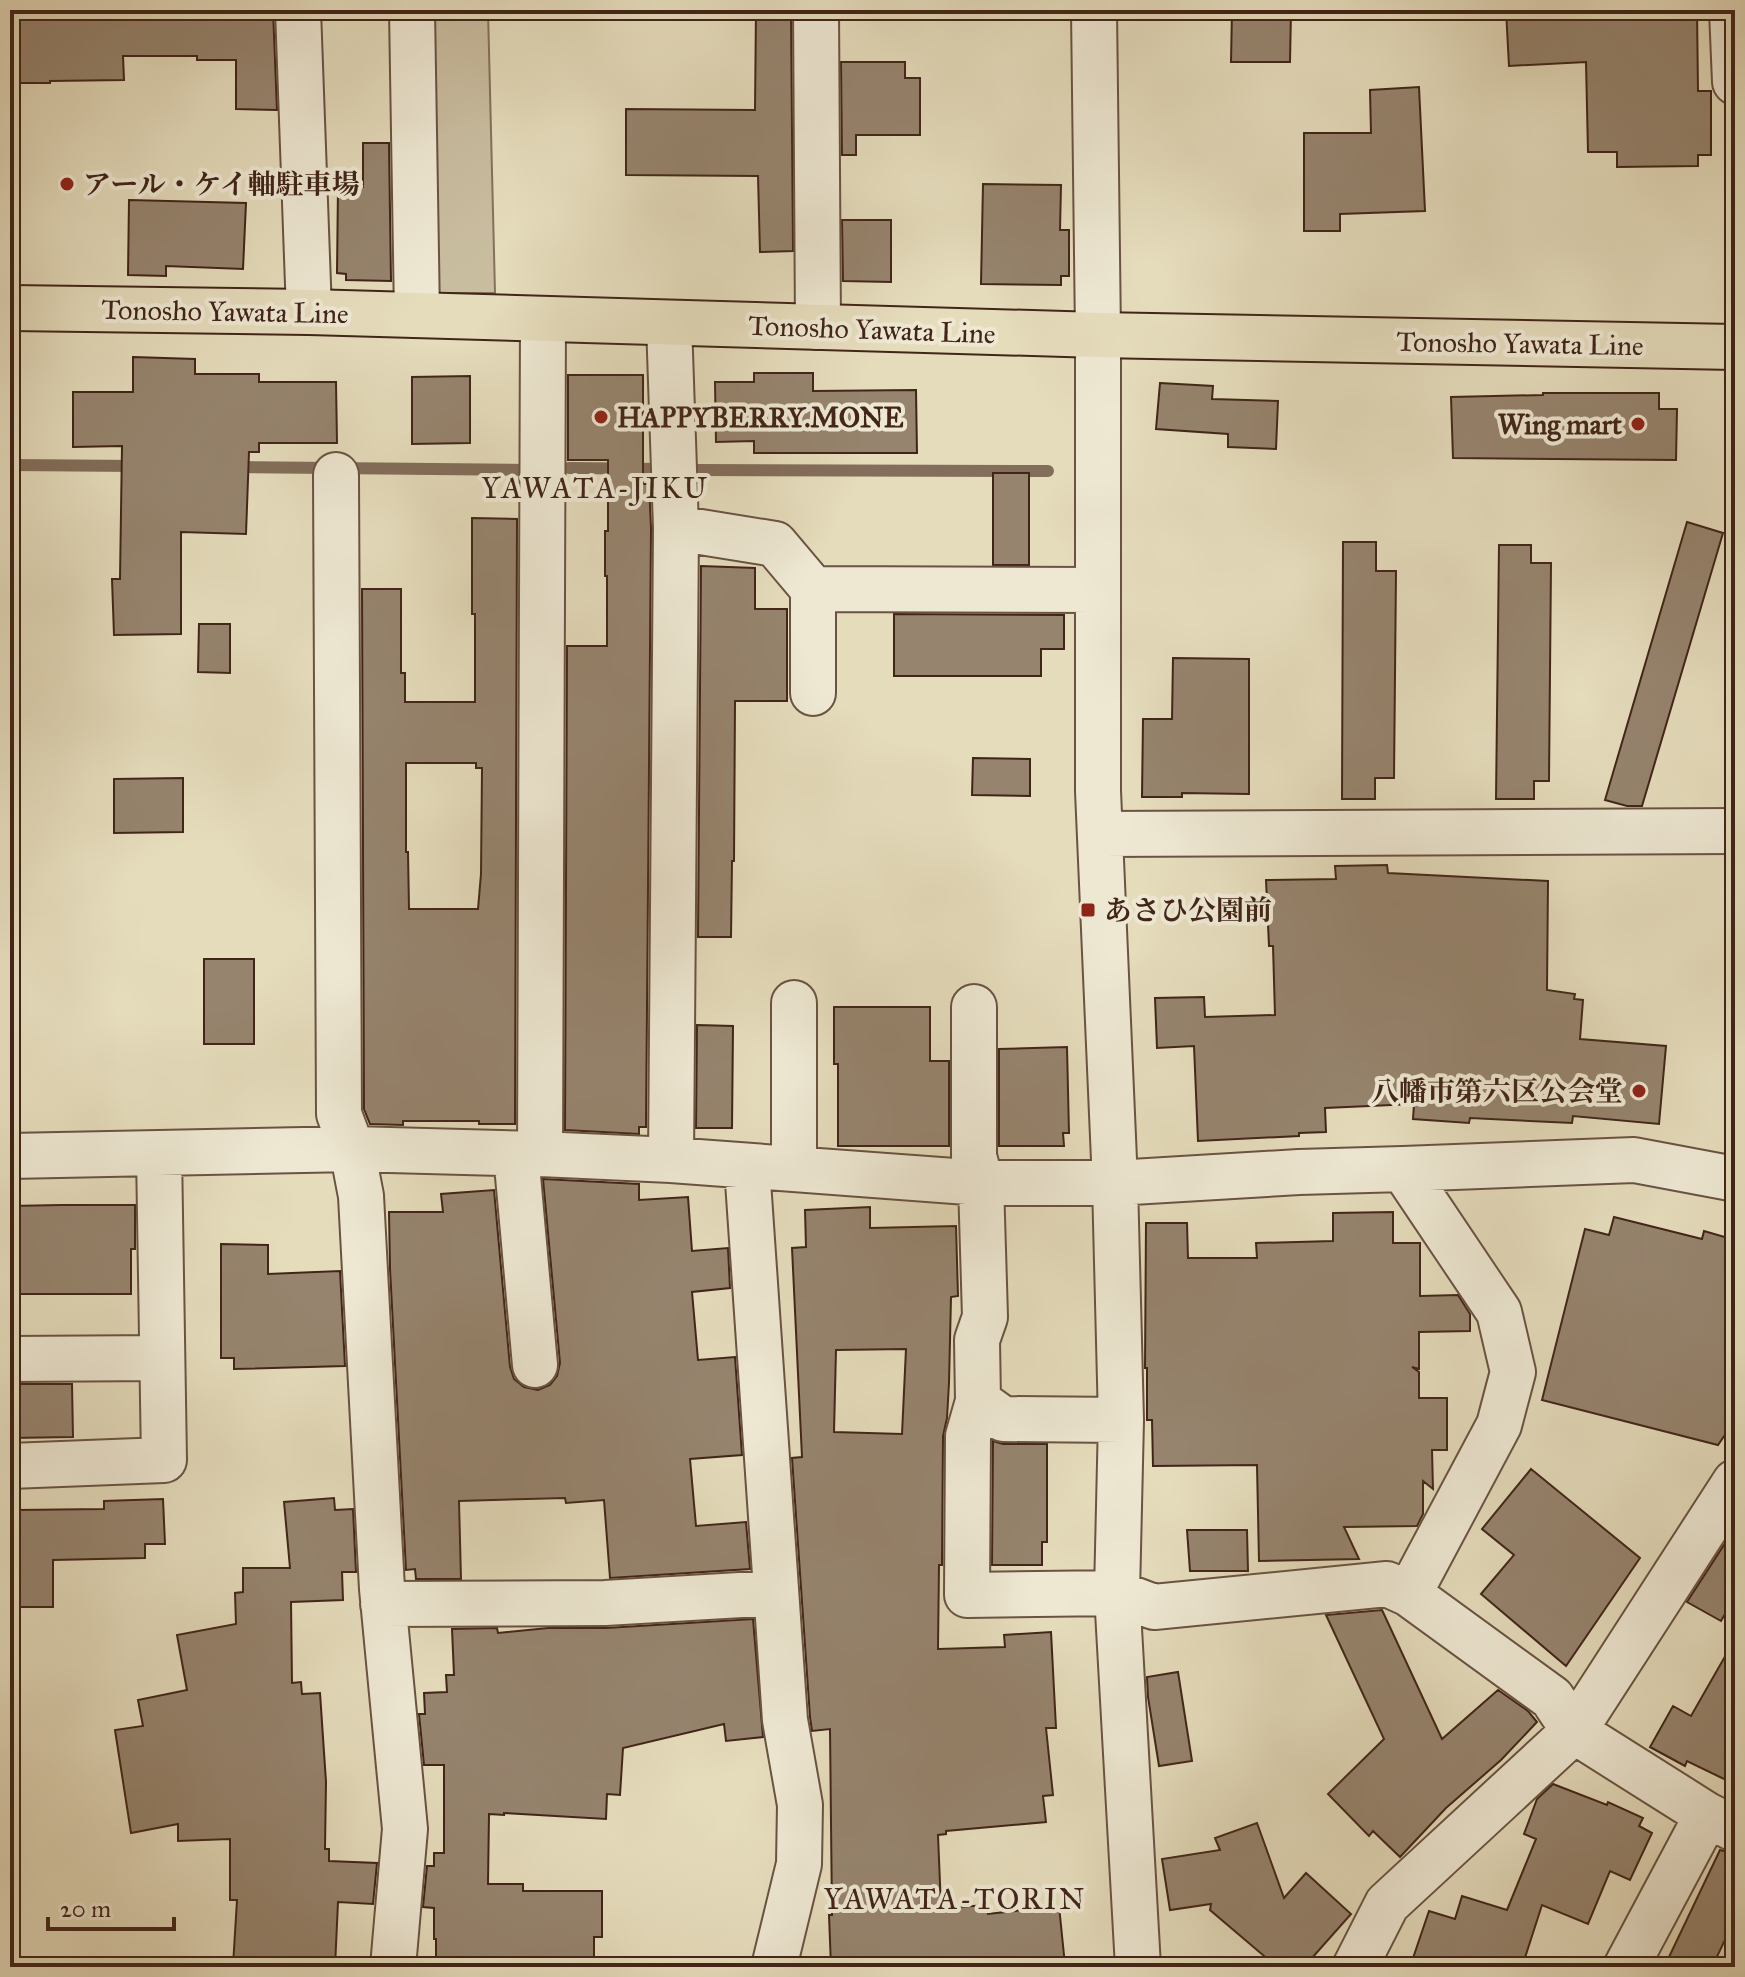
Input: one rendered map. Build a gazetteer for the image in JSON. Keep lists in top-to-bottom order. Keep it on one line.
{"streets":{"main road":["Tonosho Yawata Line"]},"districts":["YAWATA-JIKU","YAWATA-TORIN"],"places":{"other":["アール・ケイ軸駐車場","HAPPYBERRY.MONE","Wing mart","八幡市第六区公会堂"],"transit":["あさひ公園前"]},"scale_bar":"20 m"}
